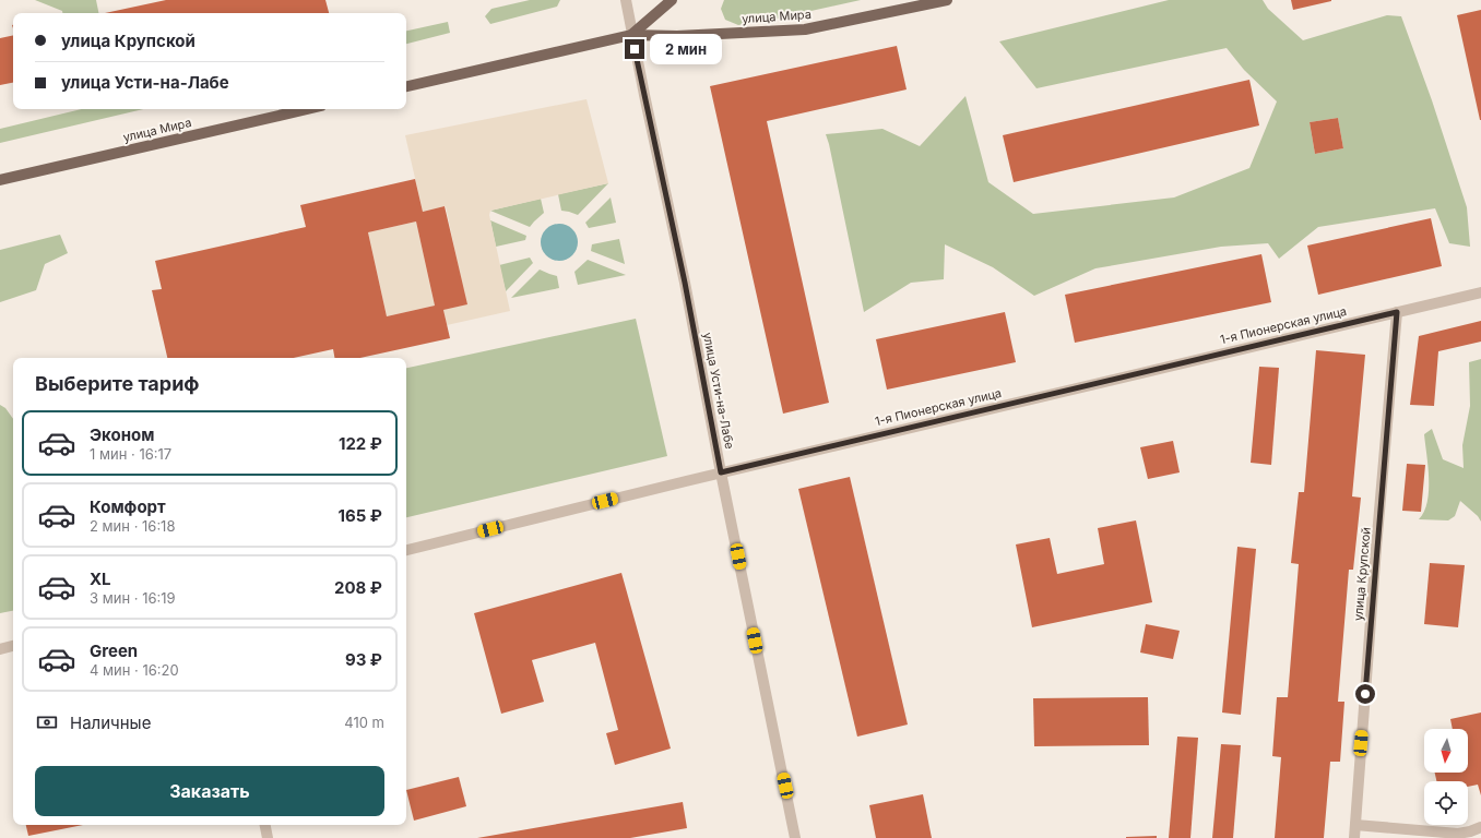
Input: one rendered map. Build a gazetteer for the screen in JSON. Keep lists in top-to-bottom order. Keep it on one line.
{"streets":{"main road":["улица Мира"],"street":["1-я Пионерская улица","улица Усти-на-Лабе","улица Крупской"]},"crossings":[["улица Мира","улица Усти-на-Лабе"],["1-я Пионерская улица","улица Усти-на-Лабе"],["1-я Пионерская улица","улица Крупской"]],"north":"bottom","page":{"banner":["улица Крупской","улица Усти-на-Лабе"],"bubble":"2 мин","heading":"Выберите тариф","list":[{"name":"Эконом","note":"1 мин · 16:17","value":"122 ₽"},{"name":"Комфорт","note":"2 мин · 16:18","value":"165 ₽"},{"name":"XL","note":"3 мин · 16:19","value":"208 ₽"},{"name":"Green","note":"4 мин · 16:20","value":"93 ₽"}],"pay":["Наличные","410 m"],"buttons":"Заказать"}}
